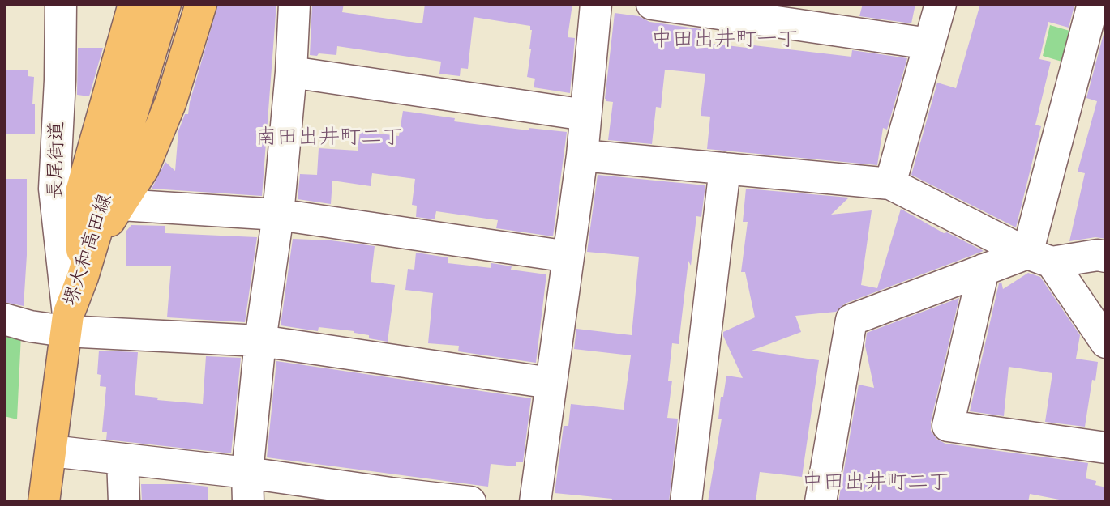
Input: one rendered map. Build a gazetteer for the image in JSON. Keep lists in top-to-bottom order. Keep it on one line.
{"streets":{"main road":["堺大和高田線"],"street":["長尾街道"]},"crossings":[["長尾街道","堺大和高田線"]],"districts":["中田出井町一丁","南田出井町二丁","中田出井町二丁"]}
